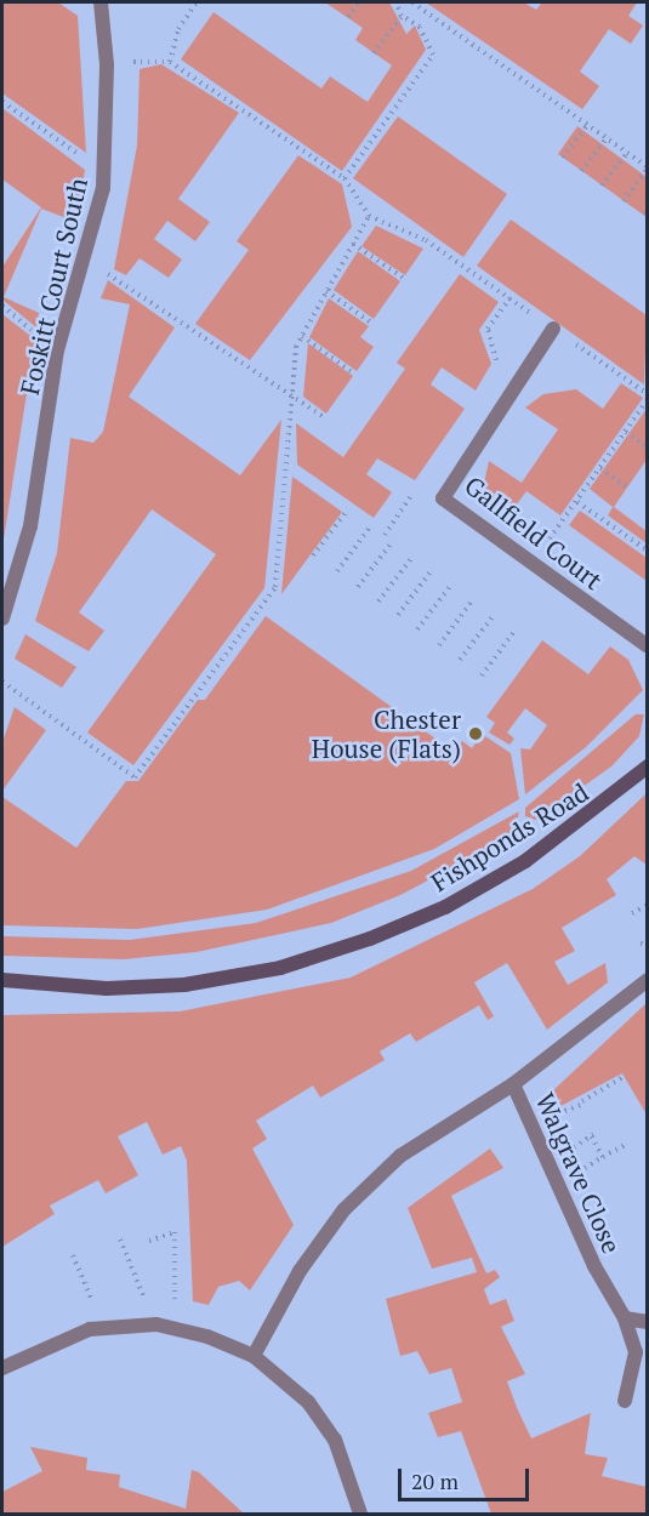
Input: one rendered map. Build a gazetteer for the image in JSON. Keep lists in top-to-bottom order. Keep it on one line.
{"streets":{"street":["Foskitt Court South","Gallfield Court","Fishponds Road","Walgrave Close"]},"places":["Chester House (Flats)"],"scale_bar":"20 m"}
